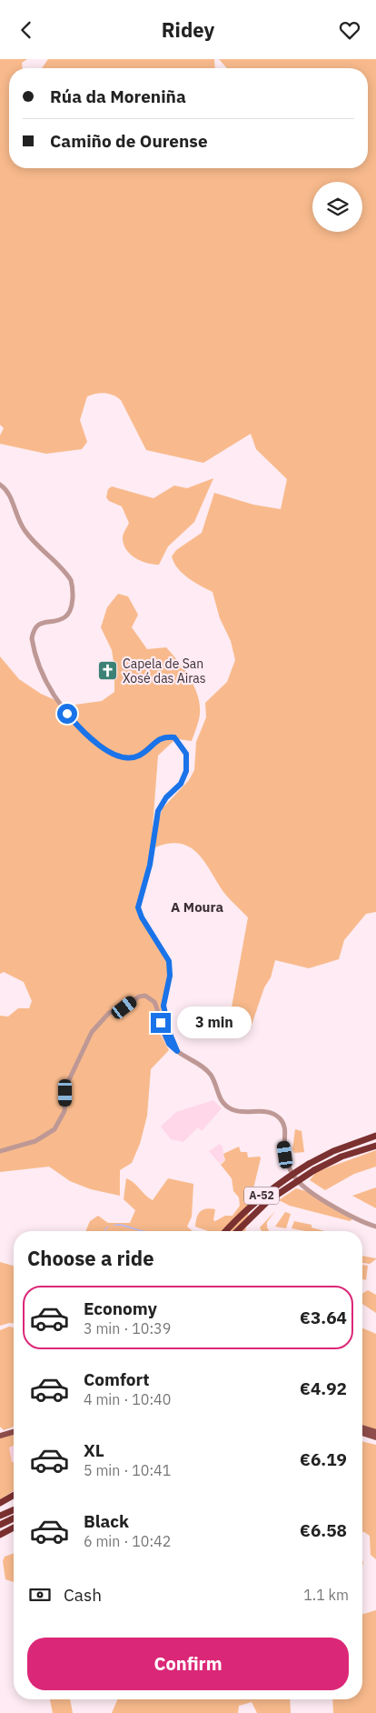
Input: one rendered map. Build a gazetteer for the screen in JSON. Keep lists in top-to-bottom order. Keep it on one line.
{"streets":{"highway":["A-52"]},"districts":["A Moura"],"places":{"church":["Capela de San Xosé das Airas"]},"page":{"header":"Ridey","banner":["Rúa da Moreniña","Camiño de Ourense"],"bubble":"3 min","heading":"Choose a ride","list":[{"name":"Economy","note":"3 min · 10:39","value":"€3.64"},{"name":"Comfort","note":"4 min · 10:40","value":"€4.92"},{"name":"XL","note":"5 min · 10:41","value":"€6.19"},{"name":"Black","note":"6 min · 10:42","value":"€6.58"}],"pay":["Cash","1.1 km"],"buttons":"Confirm"}}
